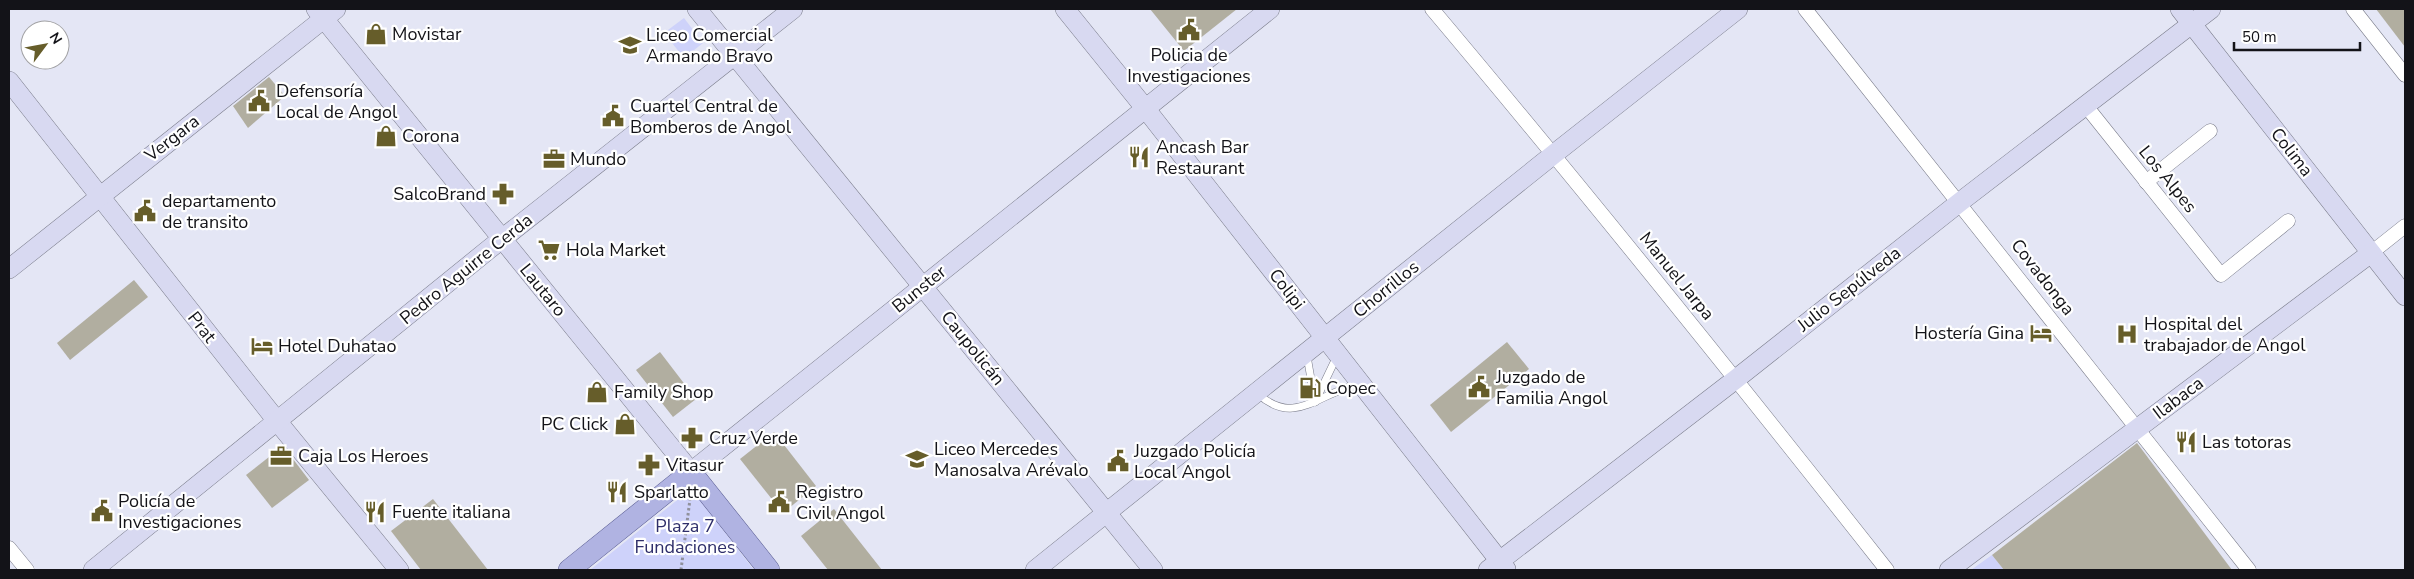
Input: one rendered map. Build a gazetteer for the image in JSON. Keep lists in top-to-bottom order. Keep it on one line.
{"streets":{"main road":["Vergara","Colima","Pedro Aguirre Cerda","Bunster","Colipi","Chorrillos","Julio Sepúlveda","Lautaro","Prat","Caupolicán","Ilabaca"],"street":["Los Alpes","Manuel Jarpa","Covadonga"]},"crossings":[["Vergara","Lautaro"],["Vergara","Prat"],["Colima","Julio Sepúlveda"],["Colima","Ilabaca"],["Los Alpes","Julio Sepúlveda"],["Pedro Aguirre Cerda","Lautaro"],["Pedro Aguirre Cerda","Prat"],["Pedro Aguirre Cerda","Caupolicán"],["Manuel Jarpa","Chorrillos"],["Manuel Jarpa","Julio Sepúlveda"],["Covadonga","Julio Sepúlveda"],["Covadonga","Ilabaca"],["Bunster","Colipi"],["Bunster","Lautaro"],["Bunster","Caupolicán"],["Colipi","Chorrillos"],["Colipi","Julio Sepúlveda"],["Chorrillos","Caupolicán"]],"parks":["Plaza 7 Fundaciones"],"places":{"public building":["Policia de Investigaciones","Defensoría Local de Angol","Cuartel Central de Bomberos de Angol","departamento de transito","Juzgado de Familia Angol","Juzgado Policía Local Angol","Registro Civil Angol","Policía de Investigaciones"],"shop":["Movistar","Corona","Family Shop","PC Click"],"school or university":["Liceo Comercial Armando Bravo","Liceo Mercedes Manosalva Arévalo"],"restaurant":["Ancash Bar Restaurant","Las totoras","Sparlatto","Fuente italiana"],"office":["Mundo","Caja Los Heroes"],"pharmacy":["SalcoBrand","Cruz Verde","Vitasur"],"supermarket":["Hola Market"],"hotel":["Hostería Gina","Hotel Duhatao"],"hospital":["Hospital del trabajador de Angol"],"fuel station":["Copec"]},"scale_bar":"50 m","north":"top right"}
